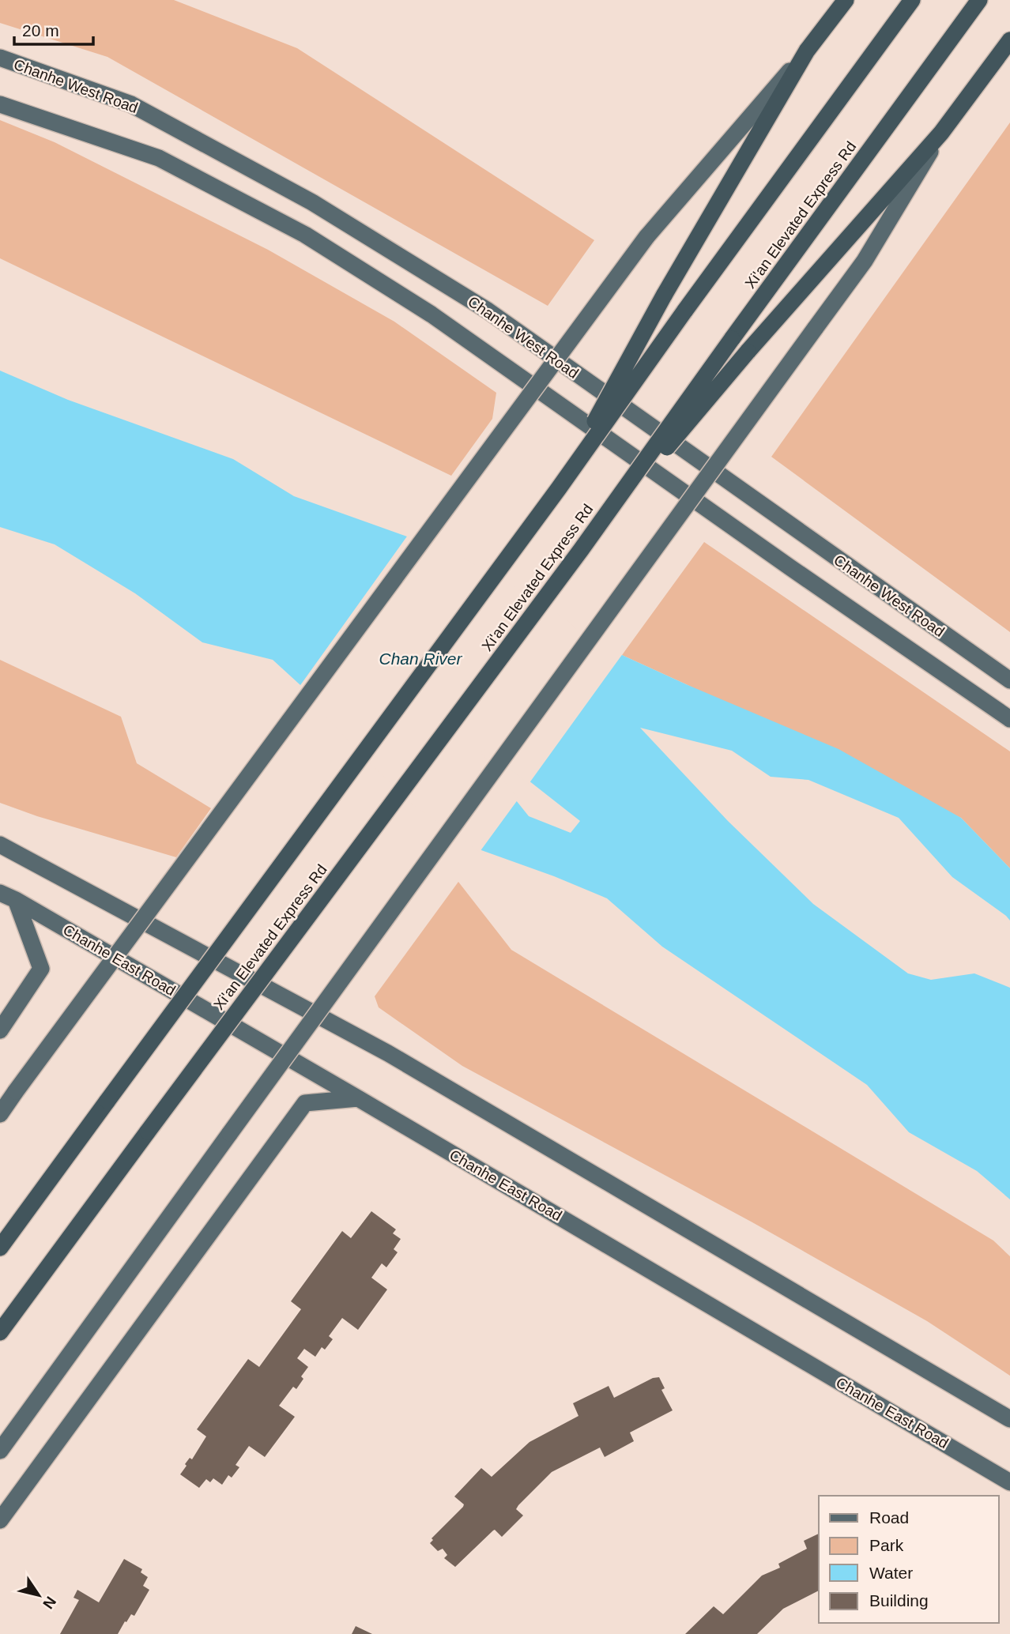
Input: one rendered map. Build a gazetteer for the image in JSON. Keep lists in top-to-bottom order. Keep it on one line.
{"streets":{"highway":["Xi'an Elevated Express Rd"],"main road":["Chanhe West Road","Chanhe East Road"]},"water":["Chan River"],"legend":["Road","Park","Water","Building"],"scale_bar":"20 m","north":"bottom right"}
